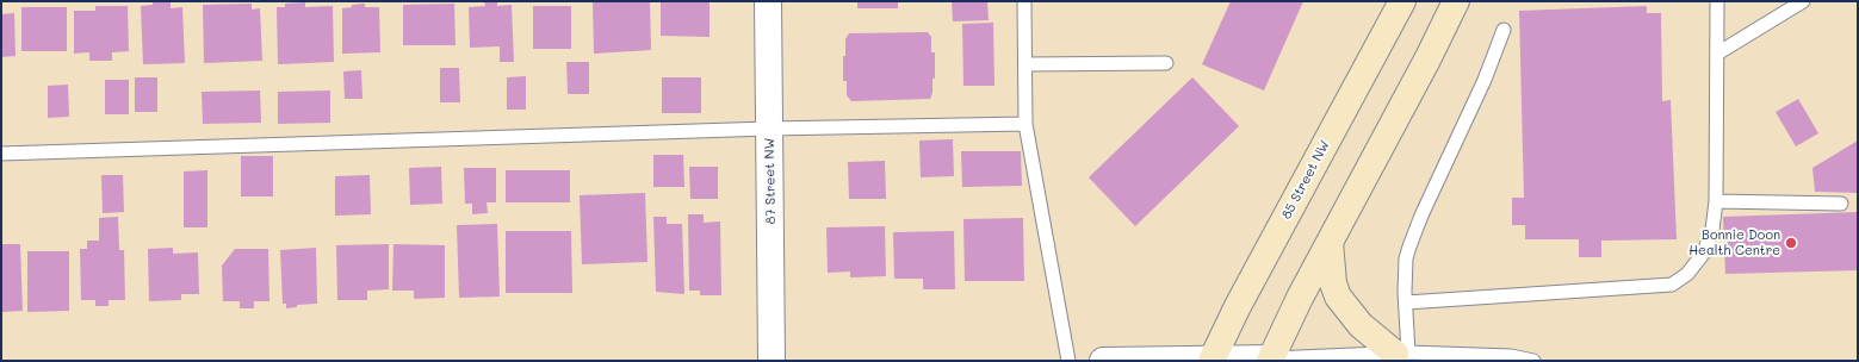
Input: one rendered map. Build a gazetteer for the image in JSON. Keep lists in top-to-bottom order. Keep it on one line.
{"streets":{"street":["85 Street NW","87 Street NW"]},"places":["Bonnie Doon Health Centre"]}
